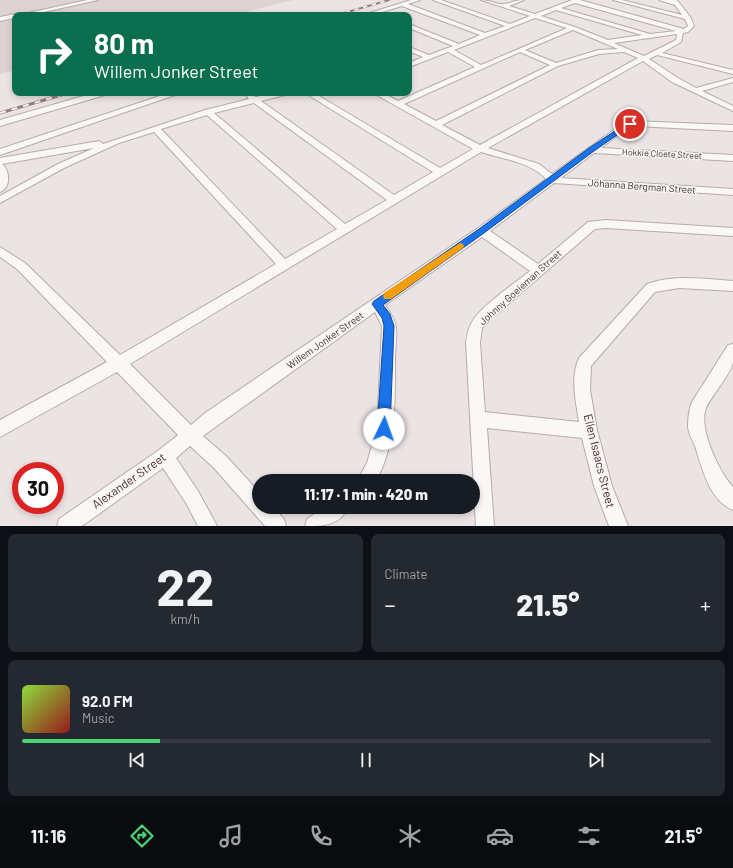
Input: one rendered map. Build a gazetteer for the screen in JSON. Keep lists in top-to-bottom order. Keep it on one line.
{"streets":{"street":["Hokkie Cloete Street","Johanna Bergman Street","Johnny Goeieman Street","Willem Jonker Street","Ellen Isaacs Street","Alexander Street"]},"crossings":[["Hokkie Cloete Street","Willem Jonker Street"],["Johanna Bergman Street","Willem Jonker Street"],["Willem Jonker Street","Alexander Street"]],"page":{"turn":["80 m","Willem Jonker Street"],"limit":"30","trip":"11:17 · 1 min · 420 m","tile":[["22","km/h"],"Climate"],"heat":["−","21.5°","+"],"song":["92.0 FM","Music"],"tabs":["11:16","21.5°"]}}
